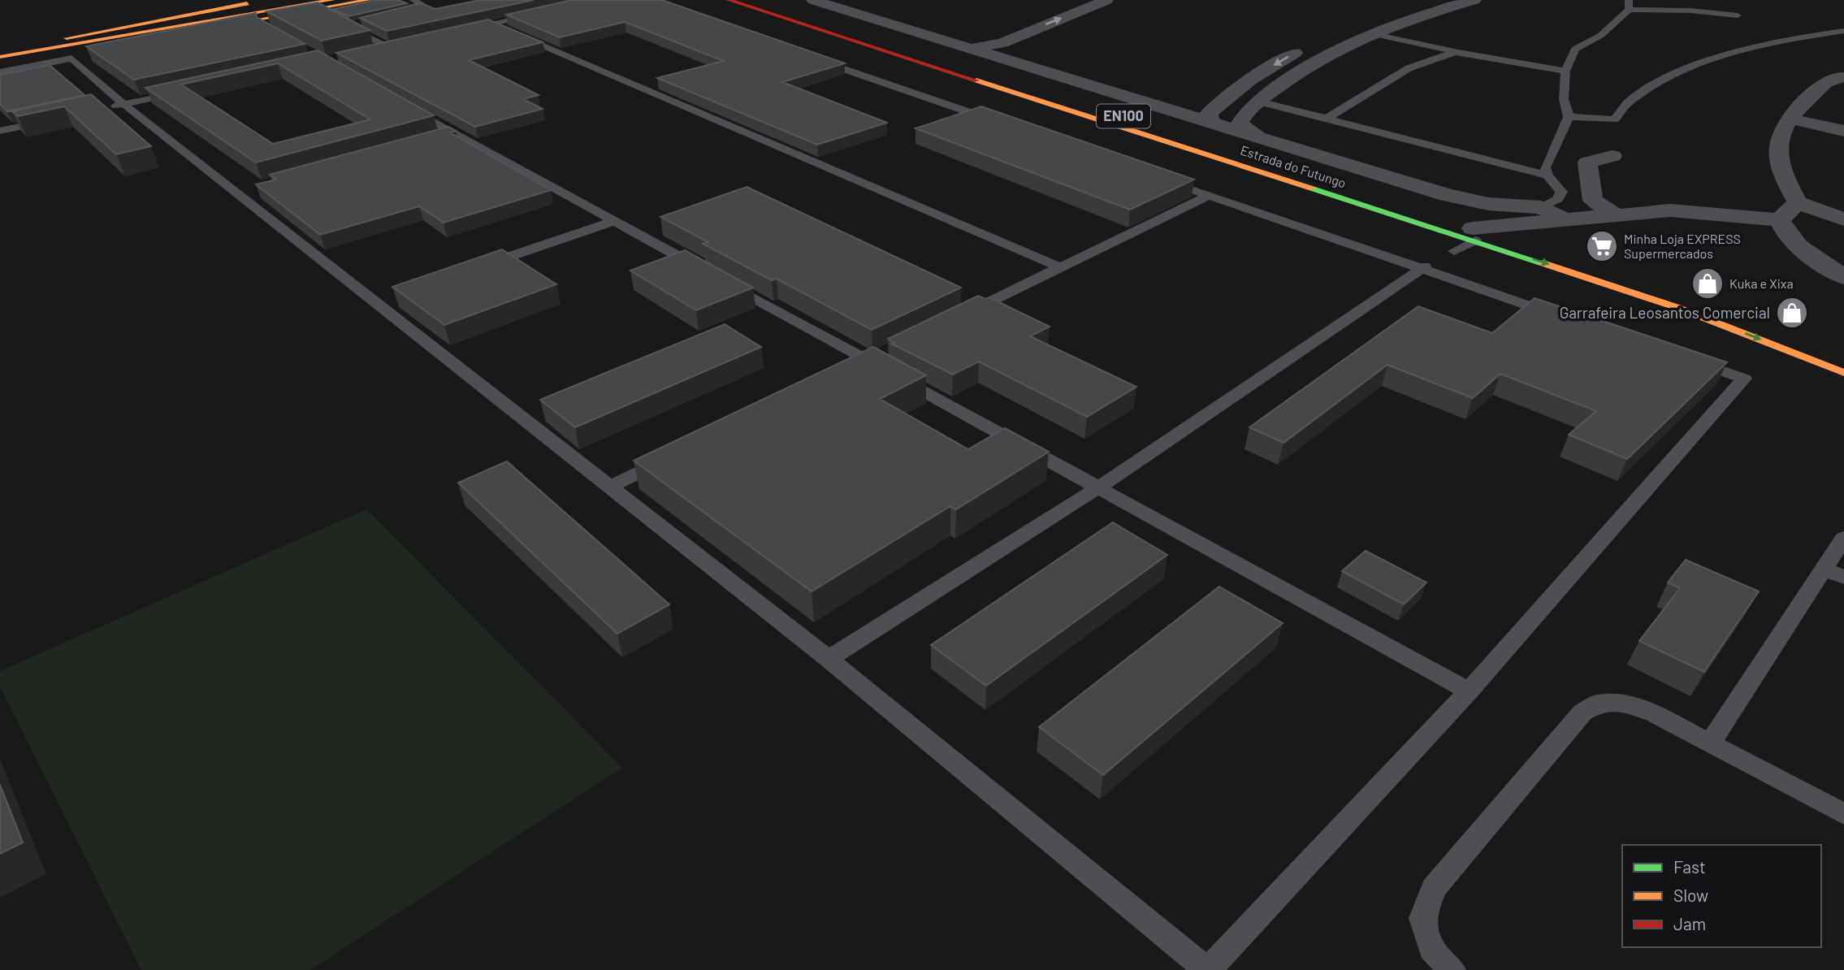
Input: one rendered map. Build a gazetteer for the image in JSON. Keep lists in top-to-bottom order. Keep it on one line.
{"streets":{"main road":["EN100","Estrada do Futungo"]},"places":{"supermarket":["Minha Loja EXPRESS Supermercados"],"shop":["Kuka e Xixa","Garrafeira Leosantos Comercial"]},"legend":["Fast","Slow","Jam"]}
